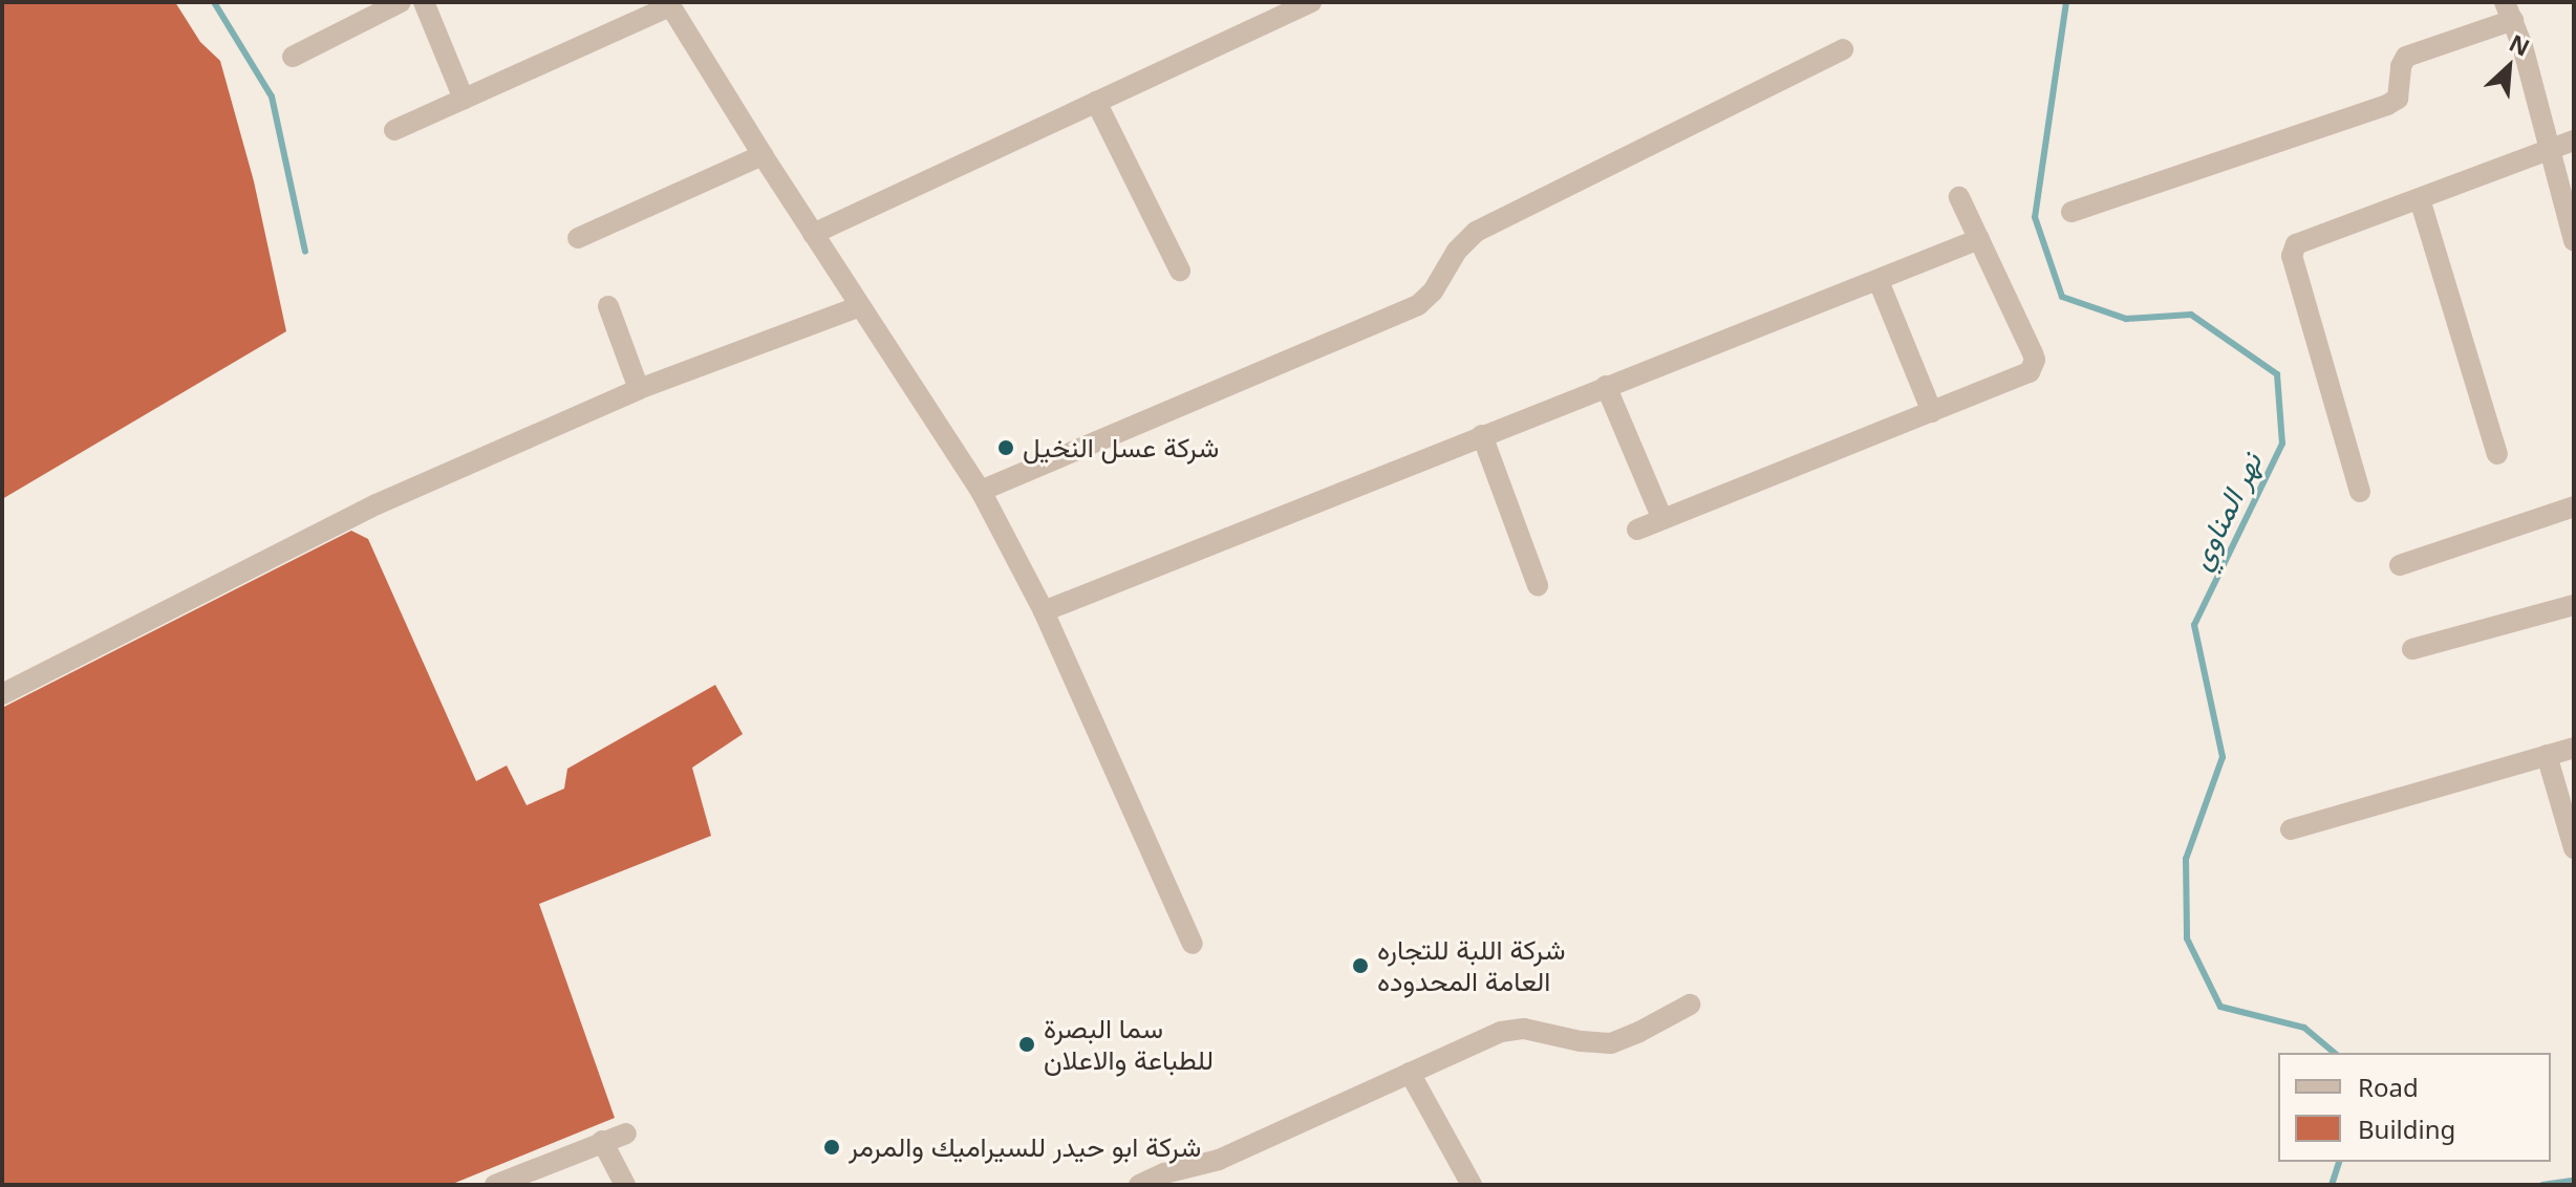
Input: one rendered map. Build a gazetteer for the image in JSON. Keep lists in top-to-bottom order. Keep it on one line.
{"water":["نهر المناوي"],"places":["شركة عسل النخيل","شركة اللبة للتجاره العامة المحدوده","سما البصرة للطباعة والاعلان","شركة ابو حيدر للسيراميك والمرمر"],"legend":["Road","Building"],"north":"top right"}
